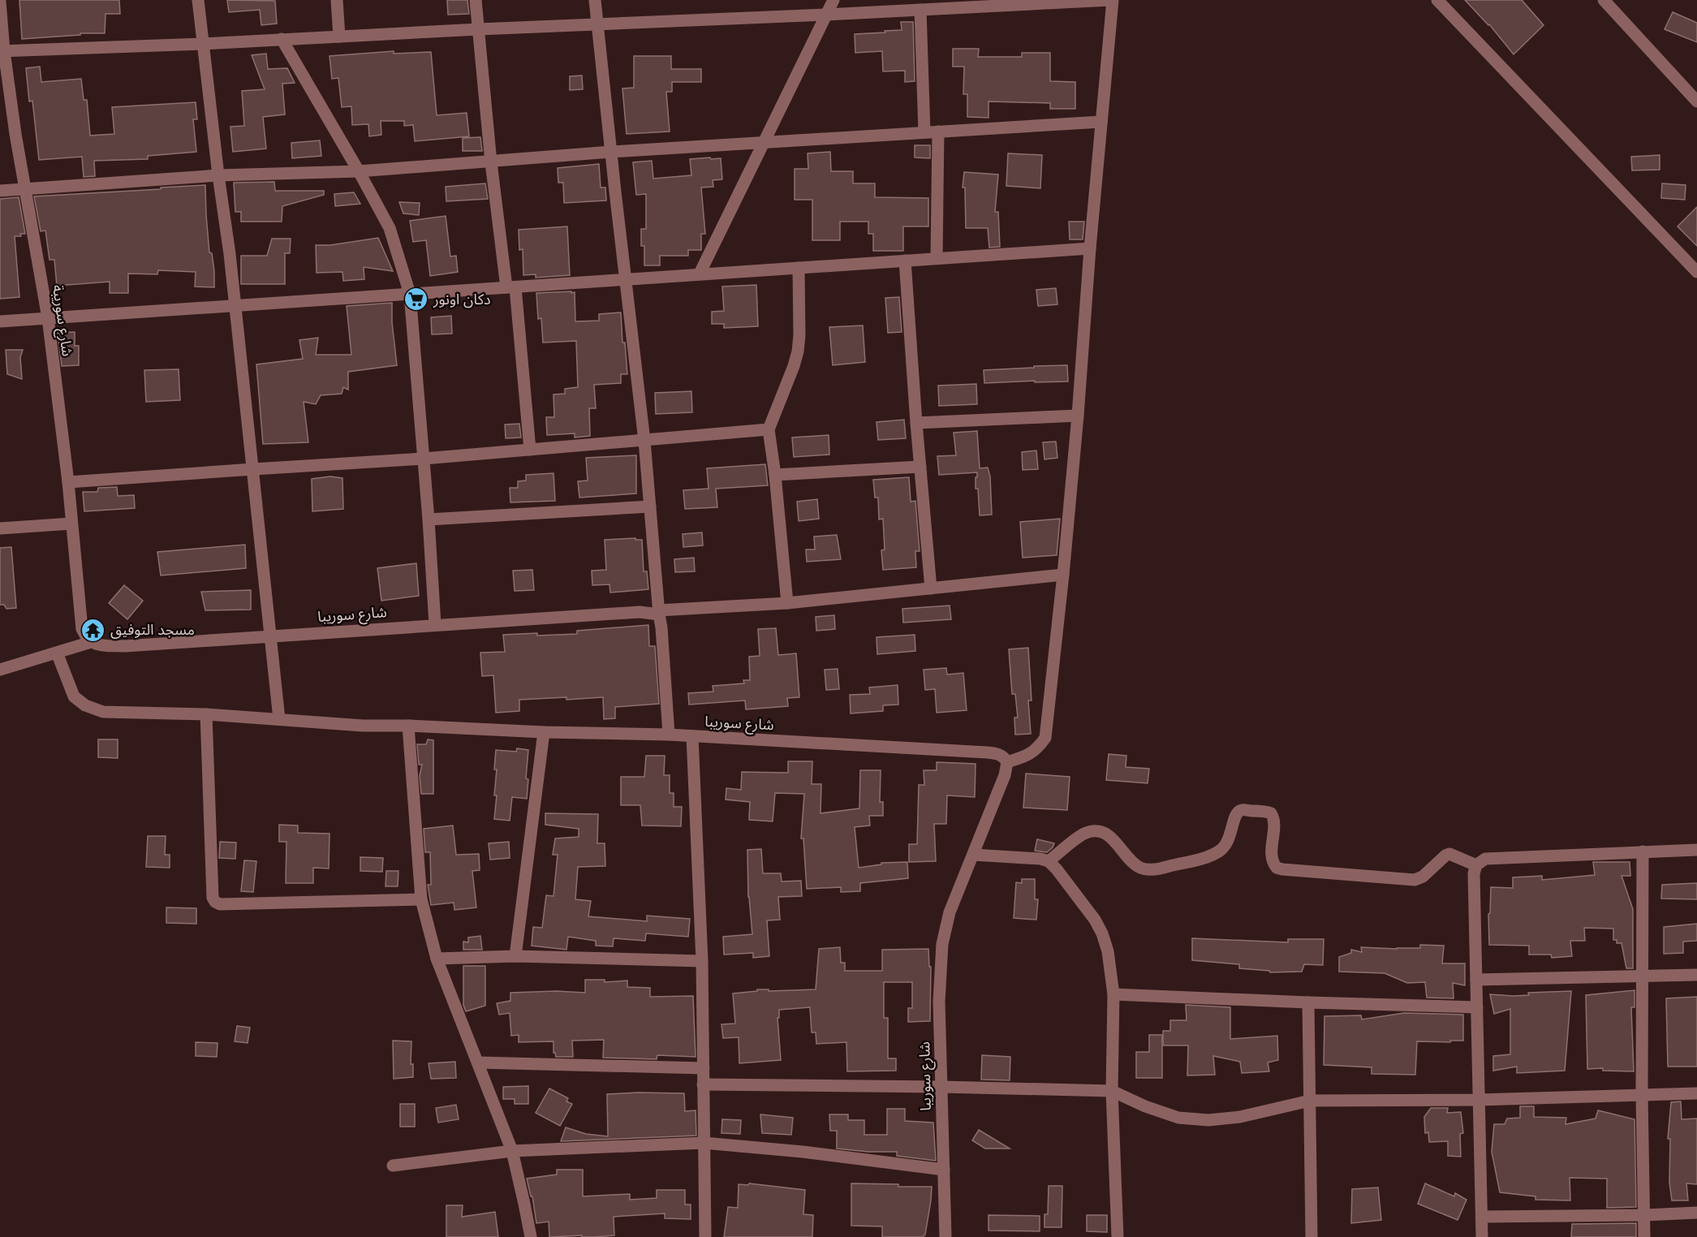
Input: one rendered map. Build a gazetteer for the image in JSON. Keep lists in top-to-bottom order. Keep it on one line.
{"streets":{"street":["شارع سوريبة","شارع سوريبا"]},"crossings":[["شارع سوريبة","شارع سوريبا"]],"places":{"supermarket":["دكان اونور"],"temple":["مسجد التوفيق"]}}
